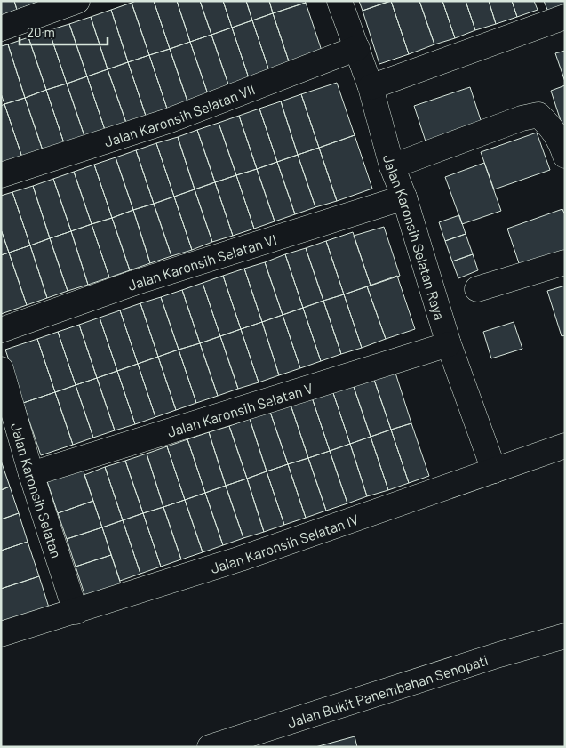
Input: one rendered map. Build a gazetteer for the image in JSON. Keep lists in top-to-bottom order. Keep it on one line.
{"streets":{"street":["Jalan Karonsih Selatan VII","Jalan Karonsih Selatan Raya","Jalan Karonsih Selatan VI","Jalan Karonsih Selatan V","Jalan Karonsih Selatan","Jalan Karonsih Selatan IV","Jalan Bukit Panembahan Senopati"]},"crossings":[["Jalan Karonsih Selatan VII","Jalan Karonsih Selatan Raya"],["Jalan Karonsih Selatan Raya","Jalan Karonsih Selatan VI"],["Jalan Karonsih Selatan Raya","Jalan Karonsih Selatan V"],["Jalan Karonsih Selatan Raya","Jalan Karonsih Selatan IV"],["Jalan Karonsih Selatan V","Jalan Karonsih Selatan"],["Jalan Karonsih Selatan","Jalan Karonsih Selatan IV"]],"scale_bar":"20 m"}
